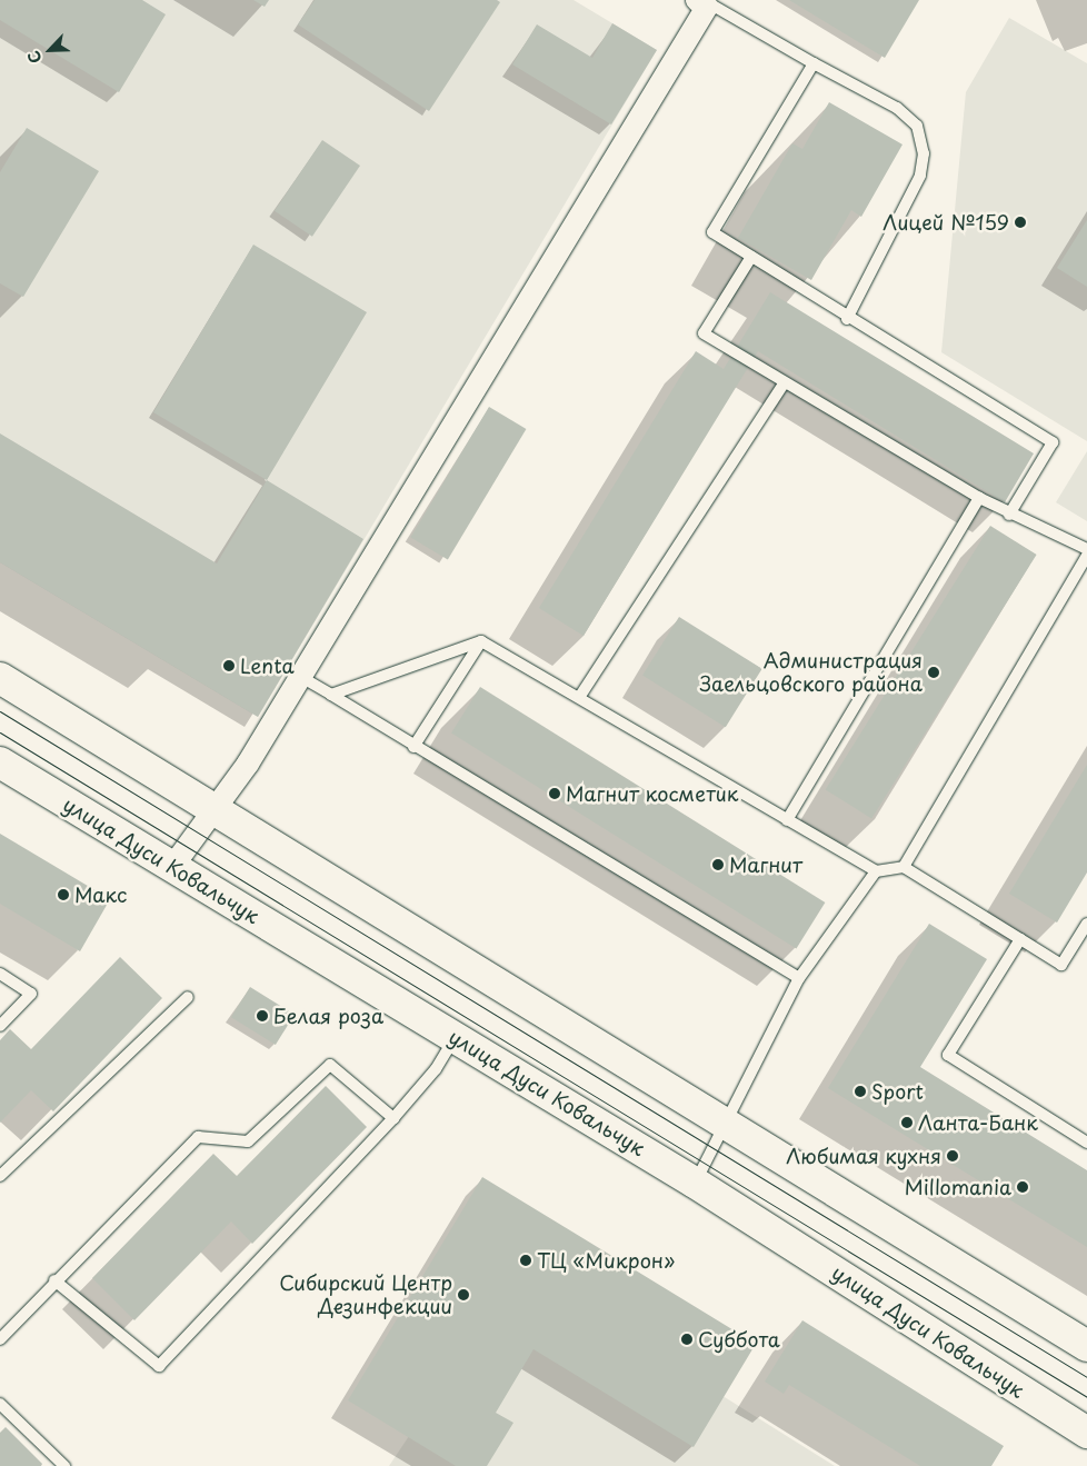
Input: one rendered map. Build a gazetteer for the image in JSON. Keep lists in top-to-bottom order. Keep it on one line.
{"streets":{"main road":["улица Дуси Ковальчук"]},"places":["Лицей №159","Lenta","Администрация Заельцовского района","Магнит косметик","Магнит","Макс","Белая роза","Sport","Ланта-Банк","Любимая кухня","Millomania","ТЦ «Микрон»","Сибирский Центр Дезинфекции","Суббота"],"north":"bottom left"}
